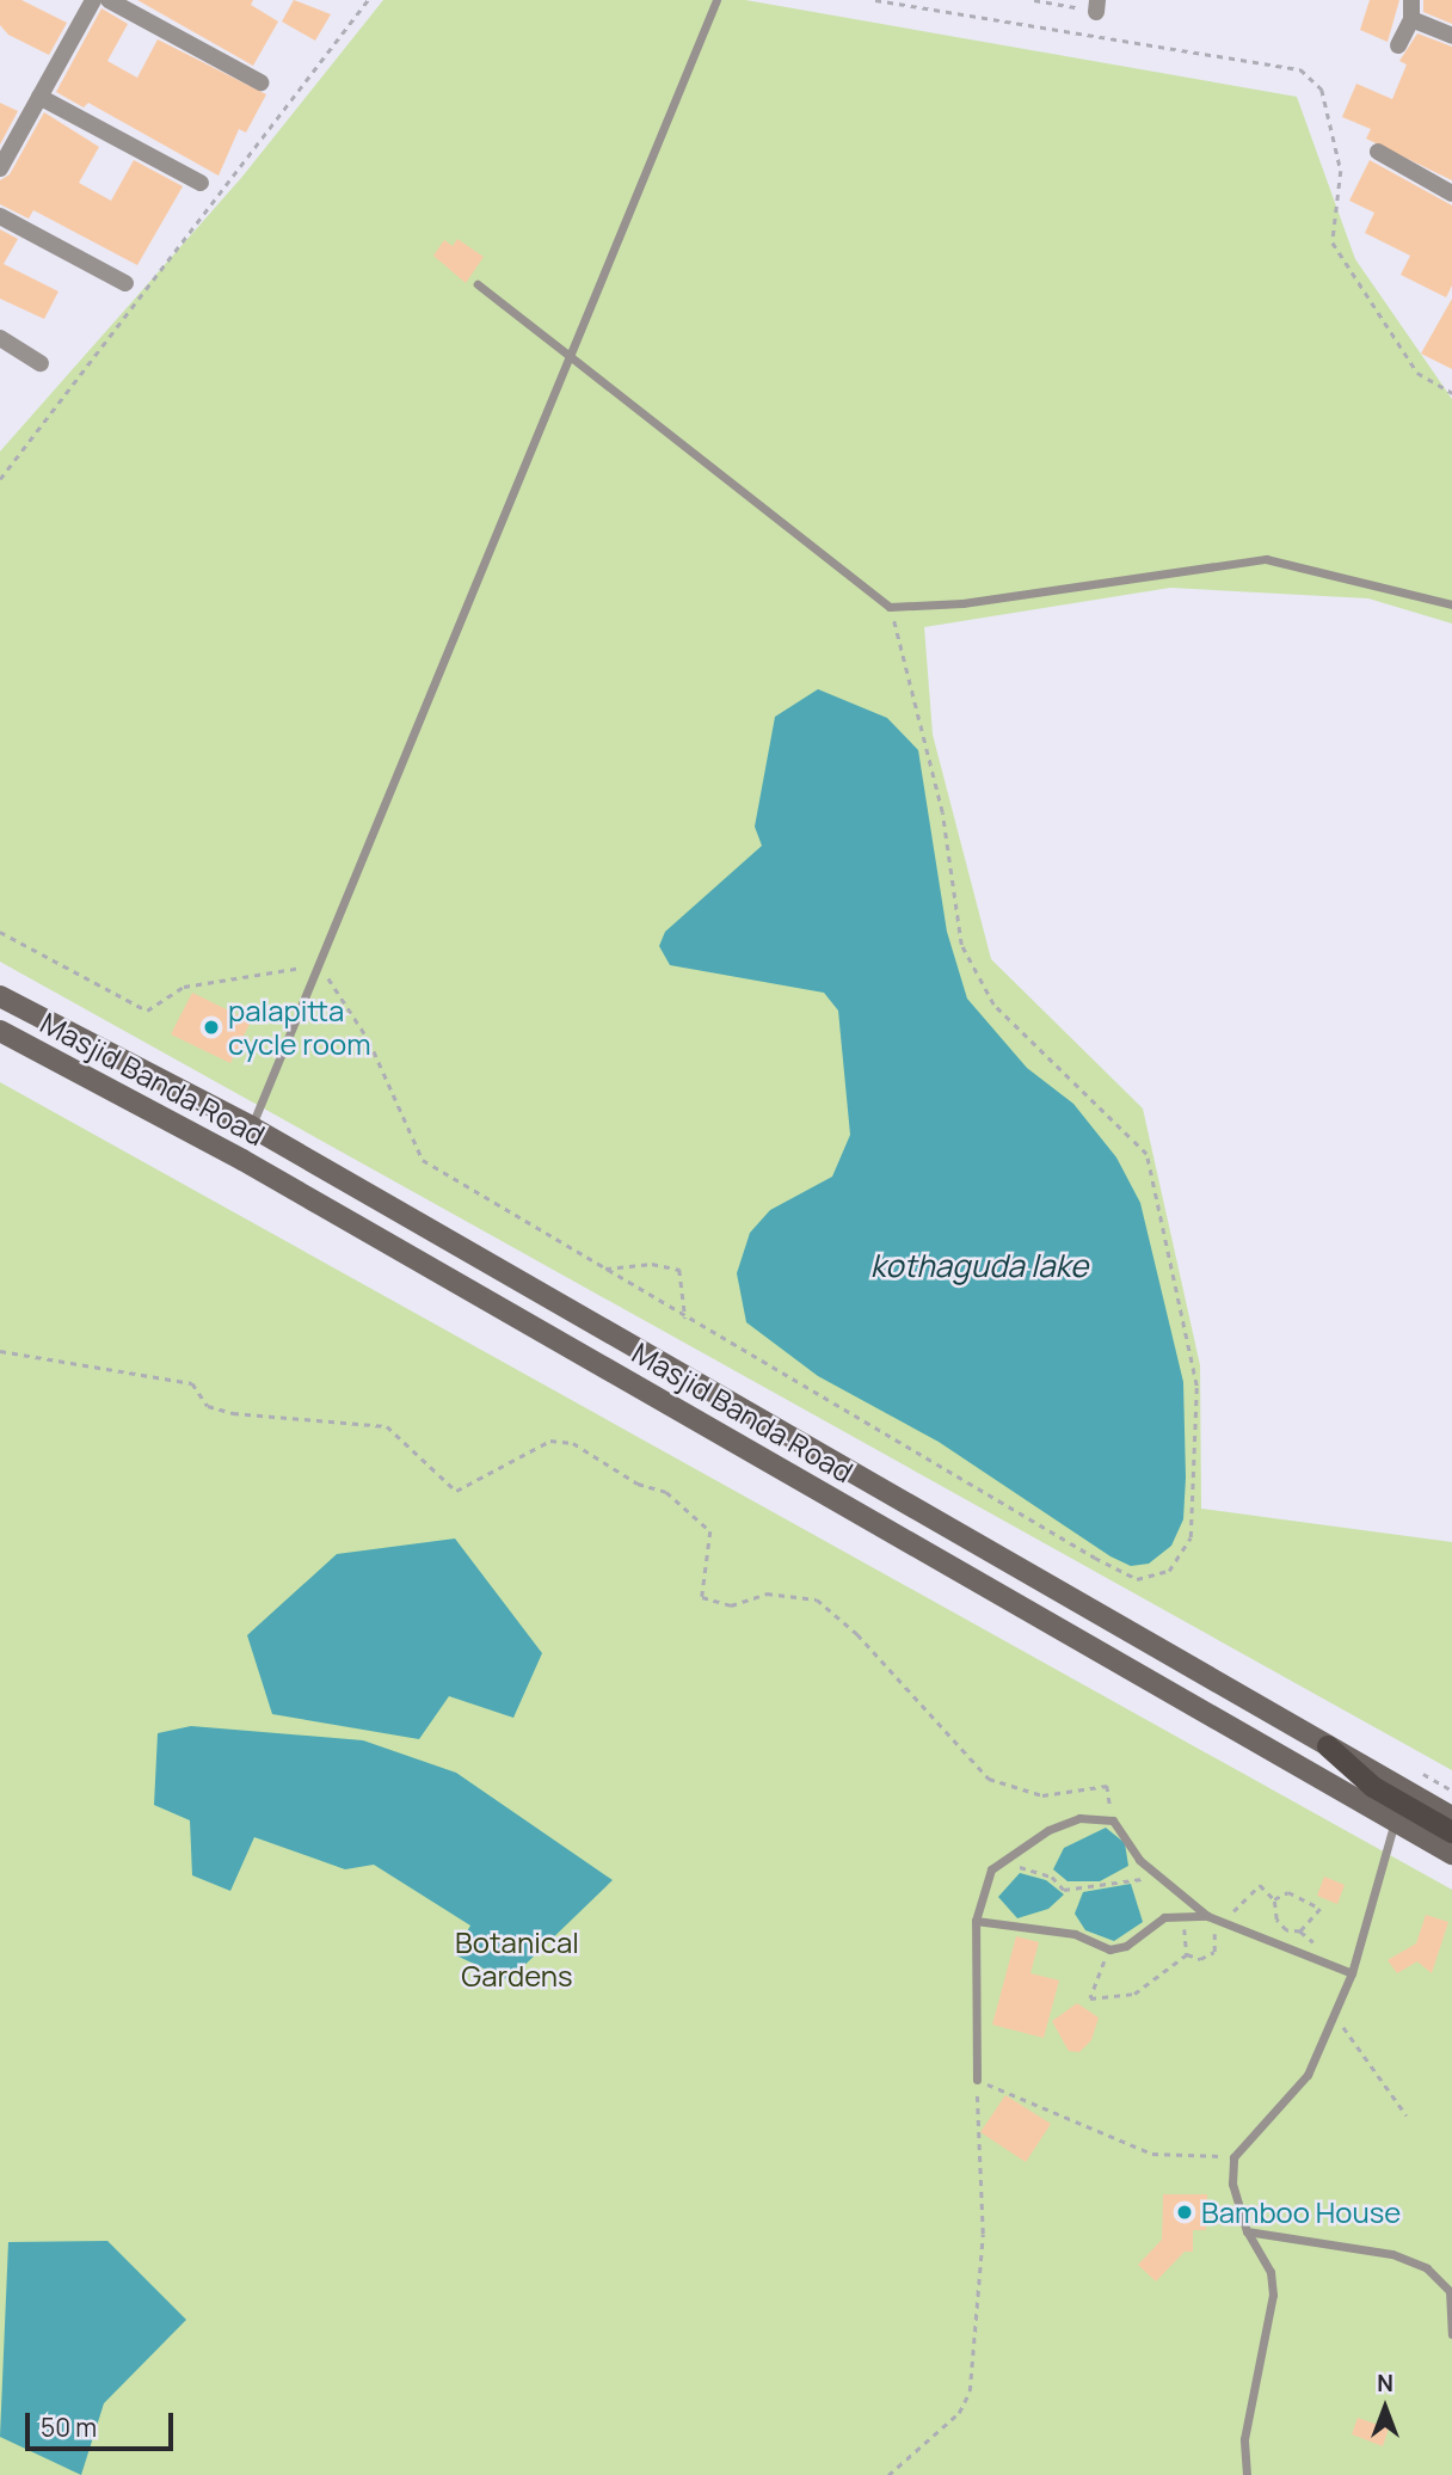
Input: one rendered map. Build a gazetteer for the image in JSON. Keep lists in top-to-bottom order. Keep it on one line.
{"streets":{"main road":["Masjid Banda Road"]},"water":["kothaguda lake"],"parks":["Botanical Gardens"],"places":["palapitta cycle room","Bamboo House"],"scale_bar":"50 m","north":"top"}
